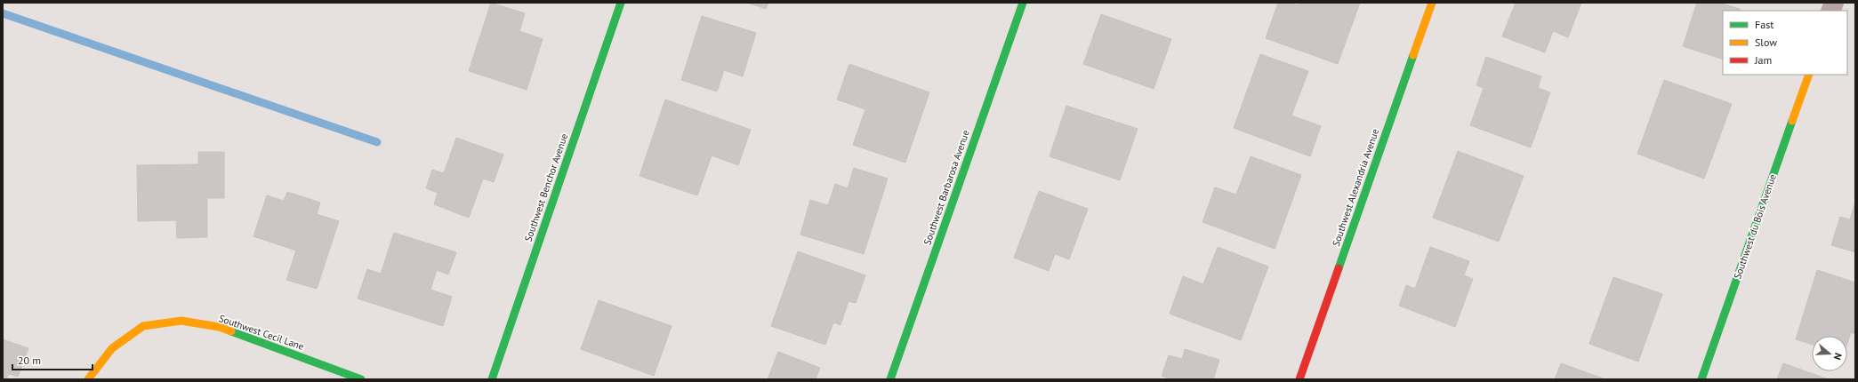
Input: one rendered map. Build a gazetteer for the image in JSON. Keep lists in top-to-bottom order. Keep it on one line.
{"streets":{"street":["Southwest Benchor Avenue","Southwest Barbarosa Avenue","Southwest Alexandria Avenue","Southwest du Bois Avenue","Southwest Cecil Lane"]},"legend":["Fast","Slow","Jam"],"scale_bar":"20 m","north":"right"}
